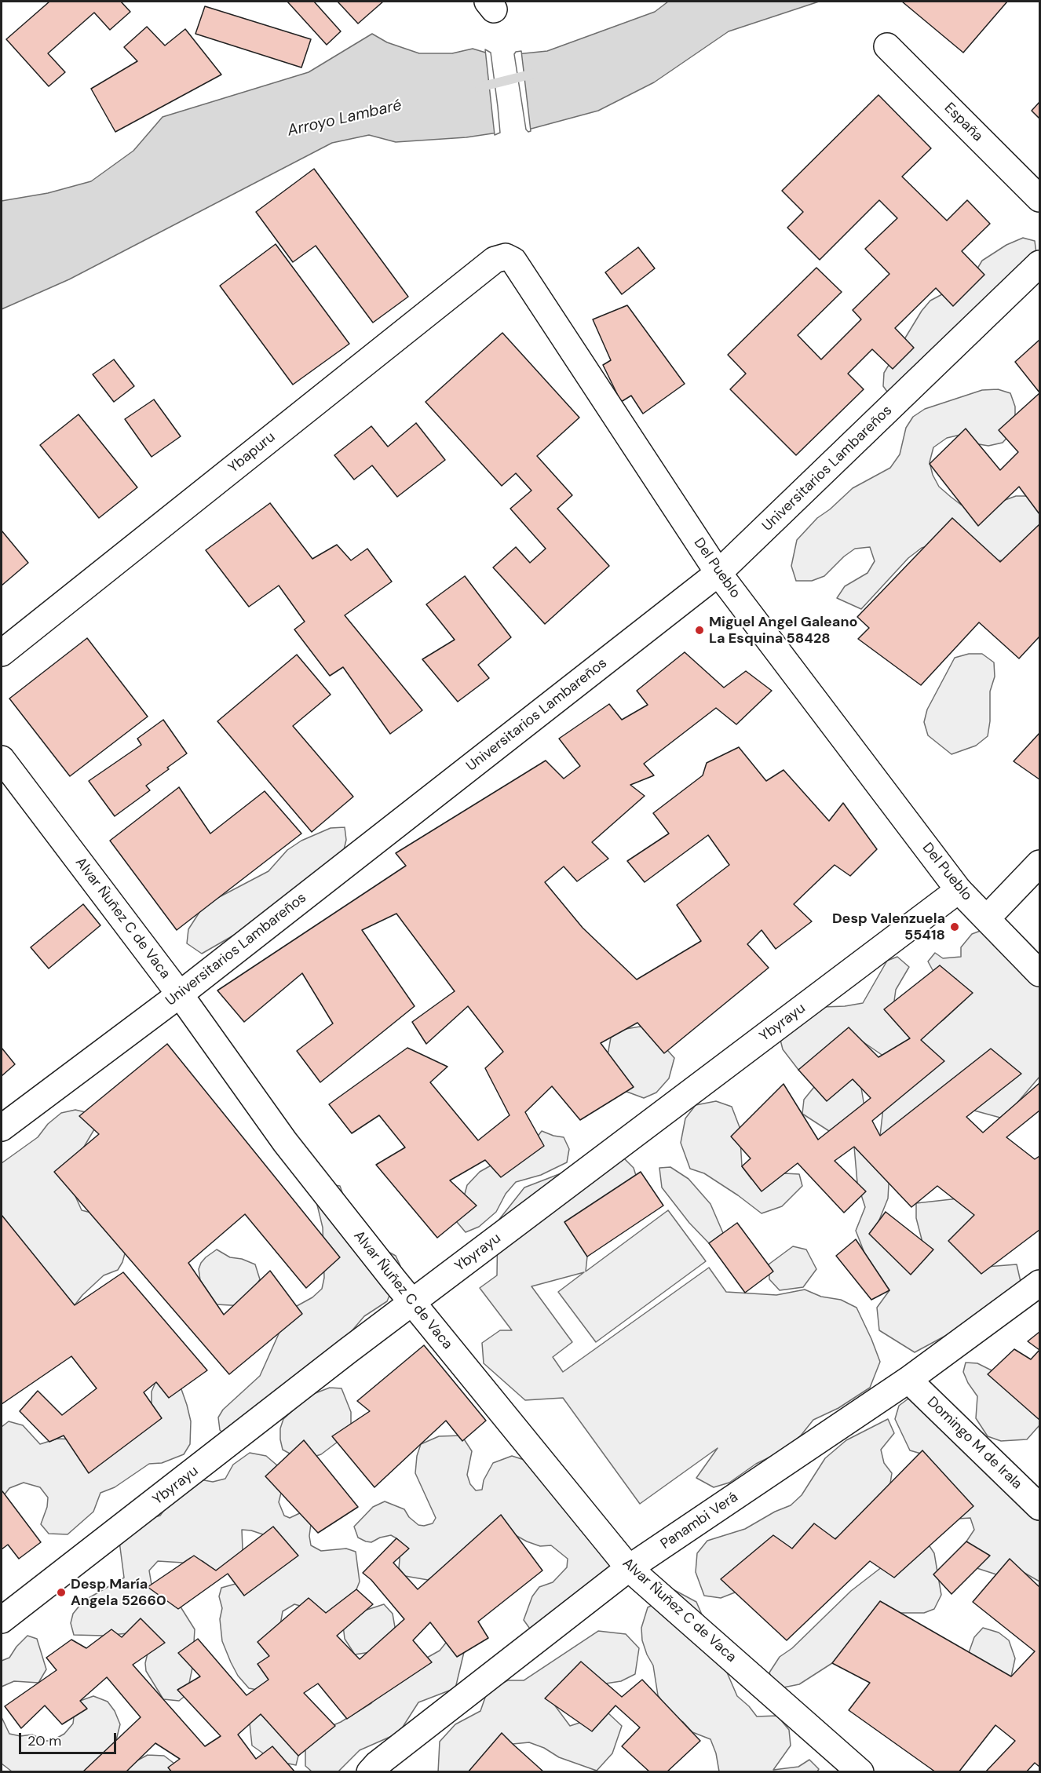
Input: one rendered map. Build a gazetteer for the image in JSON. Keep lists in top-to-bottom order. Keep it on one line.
{"streets":{"street":["España","Ybapuru","Universitarios Lambareños","Del Pueblo","Alvar Ñuñez C de Vaca","Ybyrayu","Domingo M de Irala","Panambi Verá"]},"crossings":[["Ybapuru","Del Pueblo"],["Universitarios Lambareños","Del Pueblo"],["Universitarios Lambareños","Alvar Ñuñez C de Vaca"],["Del Pueblo","Ybyrayu"],["Alvar Ñuñez C de Vaca","Ybyrayu"],["Alvar Ñuñez C de Vaca","Panambi Verá"],["Domingo M de Irala","Panambi Verá"]],"water":["Arroyo Lambaré"],"places":["Miguel Angel Galeano La Esquina 58428","Desp Valenzuela 55418","Desp María Angela 52660"],"scale_bar":"20 m"}
